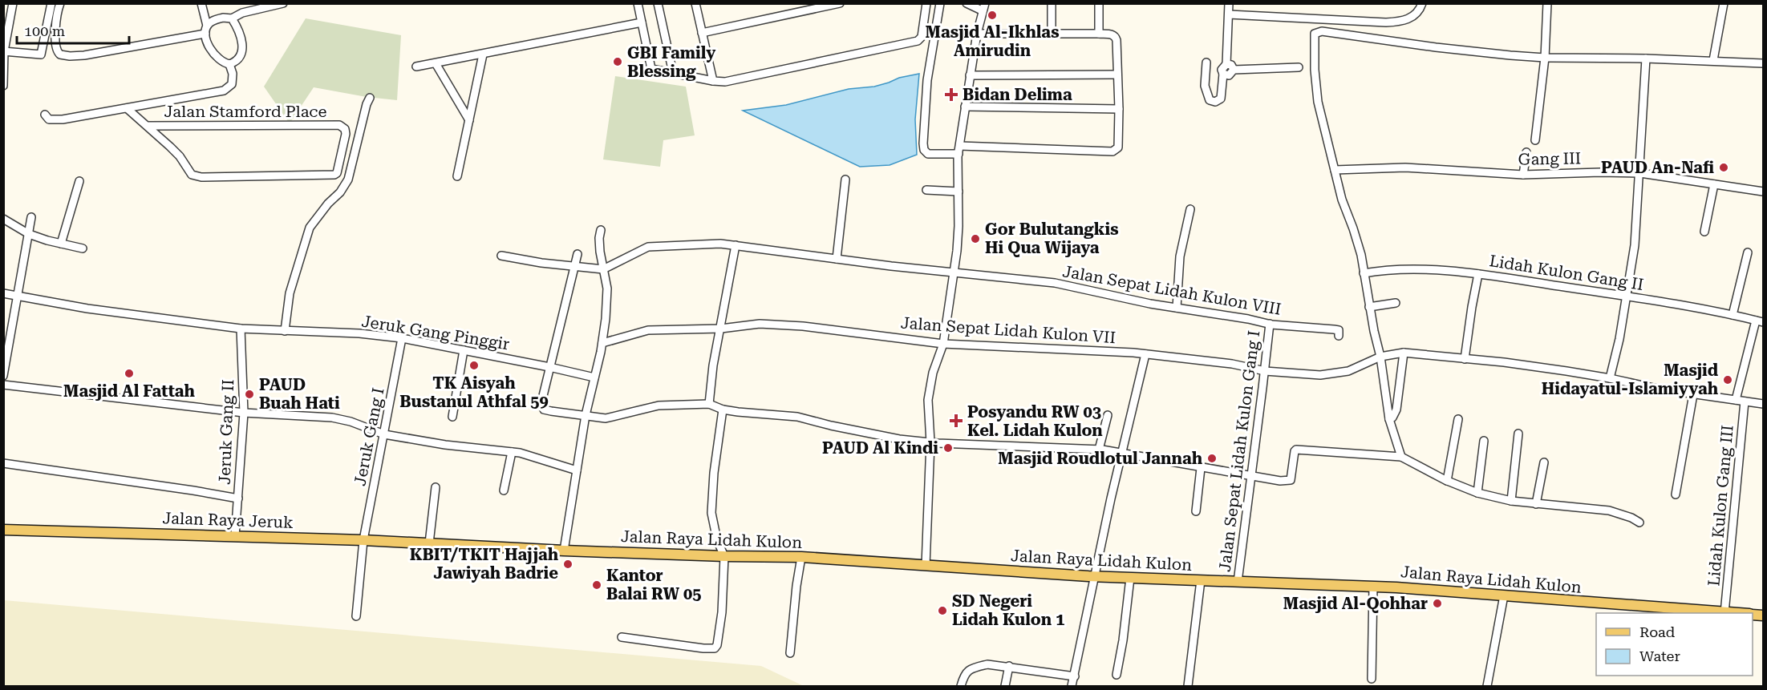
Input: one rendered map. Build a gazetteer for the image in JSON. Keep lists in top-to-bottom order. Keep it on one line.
{"streets":{"main road":["Jalan Raya Jeruk","Jalan Raya Lidah Kulon"],"street":["Jalan Stamford Place","Gang III","Lidah Kulon Gang II","Jalan Sepat Lidah Kulon VIII","Jalan Sepat Lidah Kulon VII","Jeruk Gang Pinggir","Jeruk Gang II","Jeruk Gang I","Jalan Sepat Lidah Kulon Gang I","Lidah Kulon Gang III"]},"crossings":[["Jalan Sepat Lidah Kulon VIII","Jalan Sepat Lidah Kulon Gang I"],["Jalan Sepat Lidah Kulon VII","Jalan Sepat Lidah Kulon Gang I"],["Jalan Sepat Lidah Kulon VII","Lidah Kulon Gang III"],["Jeruk Gang Pinggir","Jeruk Gang II"],["Jeruk Gang Pinggir","Jeruk Gang I"],["Jeruk Gang II","Jalan Raya Jeruk"],["Jeruk Gang I","Jalan Raya Jeruk"],["Jalan Sepat Lidah Kulon Gang I","Jalan Raya Lidah Kulon"],["Lidah Kulon Gang III","Jalan Raya Lidah Kulon"],["Jalan Raya Jeruk","Jalan Raya Lidah Kulon"]],"places":{"other":["Masjid Al-Ikhlas Amirudin","GBI Family Blessing","PAUD An-Nafi","Gor Bulutangkis Hi Qua Wijaya","TK Aisyah Bustanul Athfal 59","Masjid Al Fattah","Masjid Hidayatul-Islamiyyah","PAUD Buah Hati","PAUD Al Kindi","Masjid Roudlotul Jannah","KBIT/TKIT Hajjah Jawiyah Badrie","Kantor Balai RW 05","Masjid Al-Qohhar","SD Negeri Lidah Kulon 1"],"health":["Bidan Delima","Posyandu RW 03 Kel. Lidah Kulon"]},"legend":["Road","Water"],"scale_bar":"100 m"}
